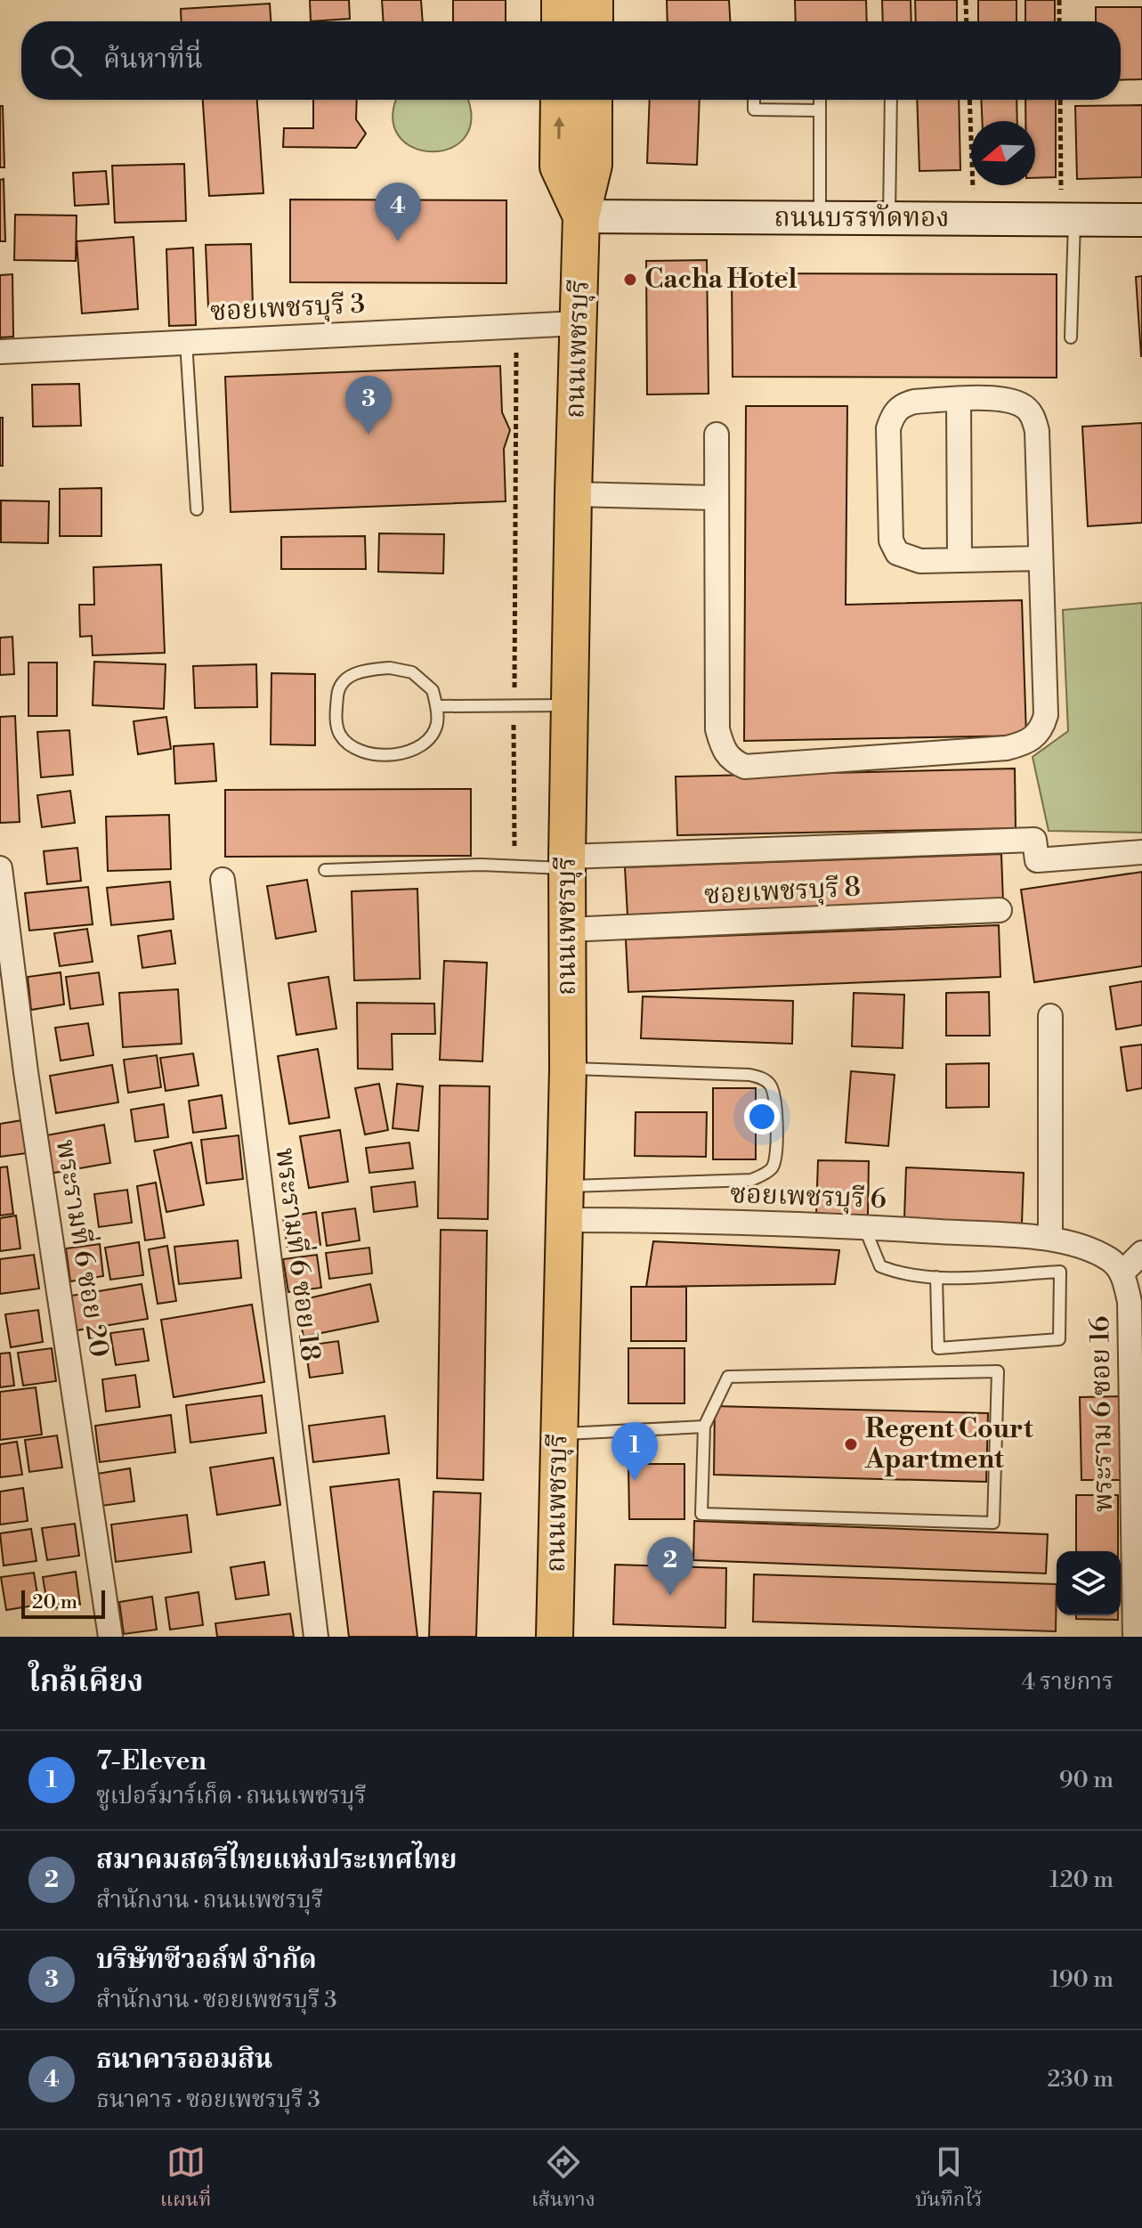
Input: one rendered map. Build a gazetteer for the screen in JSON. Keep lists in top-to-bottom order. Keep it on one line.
{"streets":{"main road":["ถนนบรรทัดทอง","ถนนเพชรบุรี"],"street":["ซอยเพชรบุรี 3","ซอยเพชรบุรี 8","ซอยเพชรบุรี 6","พระรามที่ 6 ซอย 20","พระรามที่ 6 ซอย 18","พระราม 6 ซอย 16"]},"crossings":[["ถนนบรรทัดทอง","ถนนเพชรบุรี"],["ซอยเพชรบุรี 3","ถนนเพชรบุรี"],["ถนนเพชรบุรี","ซอยเพชรบุรี 8"],["ถนนเพชรบุรี","ซอยเพชรบุรี 6"]],"places":["Cacha Hotel","Regent Court Apartment"],"scale_bar":"20 m","north":"left","page":{"search":"ค้นหาที่นี่","pins":["4","3","1","2"],"scale":"20 m","heading":["ใกล้เคียง","4 รายการ"],"list":[{"mark":"1","name":"7-Eleven","note":"ซูเปอร์มาร์เก็ต · ถนนเพชรบุรี","value":"90 m"},{"mark":"2","name":"สมาคมสตรีไทยแห่งประเทศไทย","note":"สำนักงาน · ถนนเพชรบุรี","value":"120 m"},{"mark":"3","name":"บริษัทซีวอล์ฟ จำกัด","note":"สำนักงาน · ซอยเพชรบุรี 3","value":"190 m"},{"mark":"4","name":"ธนาคารออมสิน","note":"ธนาคาร · ซอยเพชรบุรี 3","value":"230 m"}],"nav":["แผนที่","เส้นทาง","บันทึกไว้"]}}
